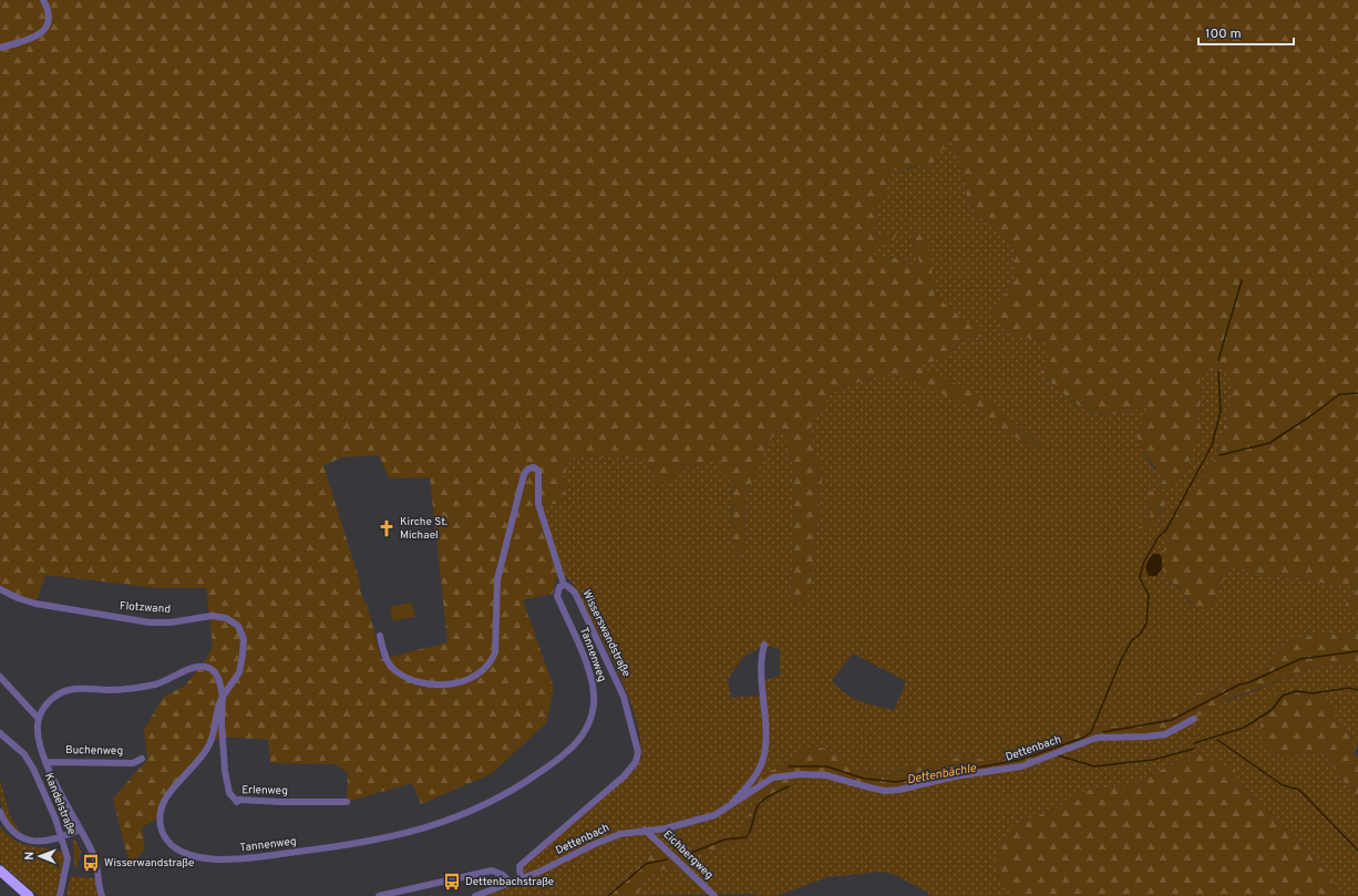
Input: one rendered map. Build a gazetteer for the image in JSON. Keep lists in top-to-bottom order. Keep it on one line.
{"streets":{"street":["Flotzwand","Wisserswandstraße","Tannenweg","Dettenbach","Buchenweg","Erlenweg","Kandelstraße","Eichbergweg"]},"crossings":[["Flotzwand","Tannenweg"],["Flotzwand","Erlenweg"],["Wisserswandstraße","Tannenweg"],["Wisserswandstraße","Dettenbach"],["Tannenweg","Erlenweg"],["Dettenbach","Eichbergweg"]],"water":["Dettenbächle"],"places":{"church":["Kirche St. Michael"],"bus stop":["Wisserwandstraße","Dettenbachstraße"]},"scale_bar":"100 m","north":"left"}
